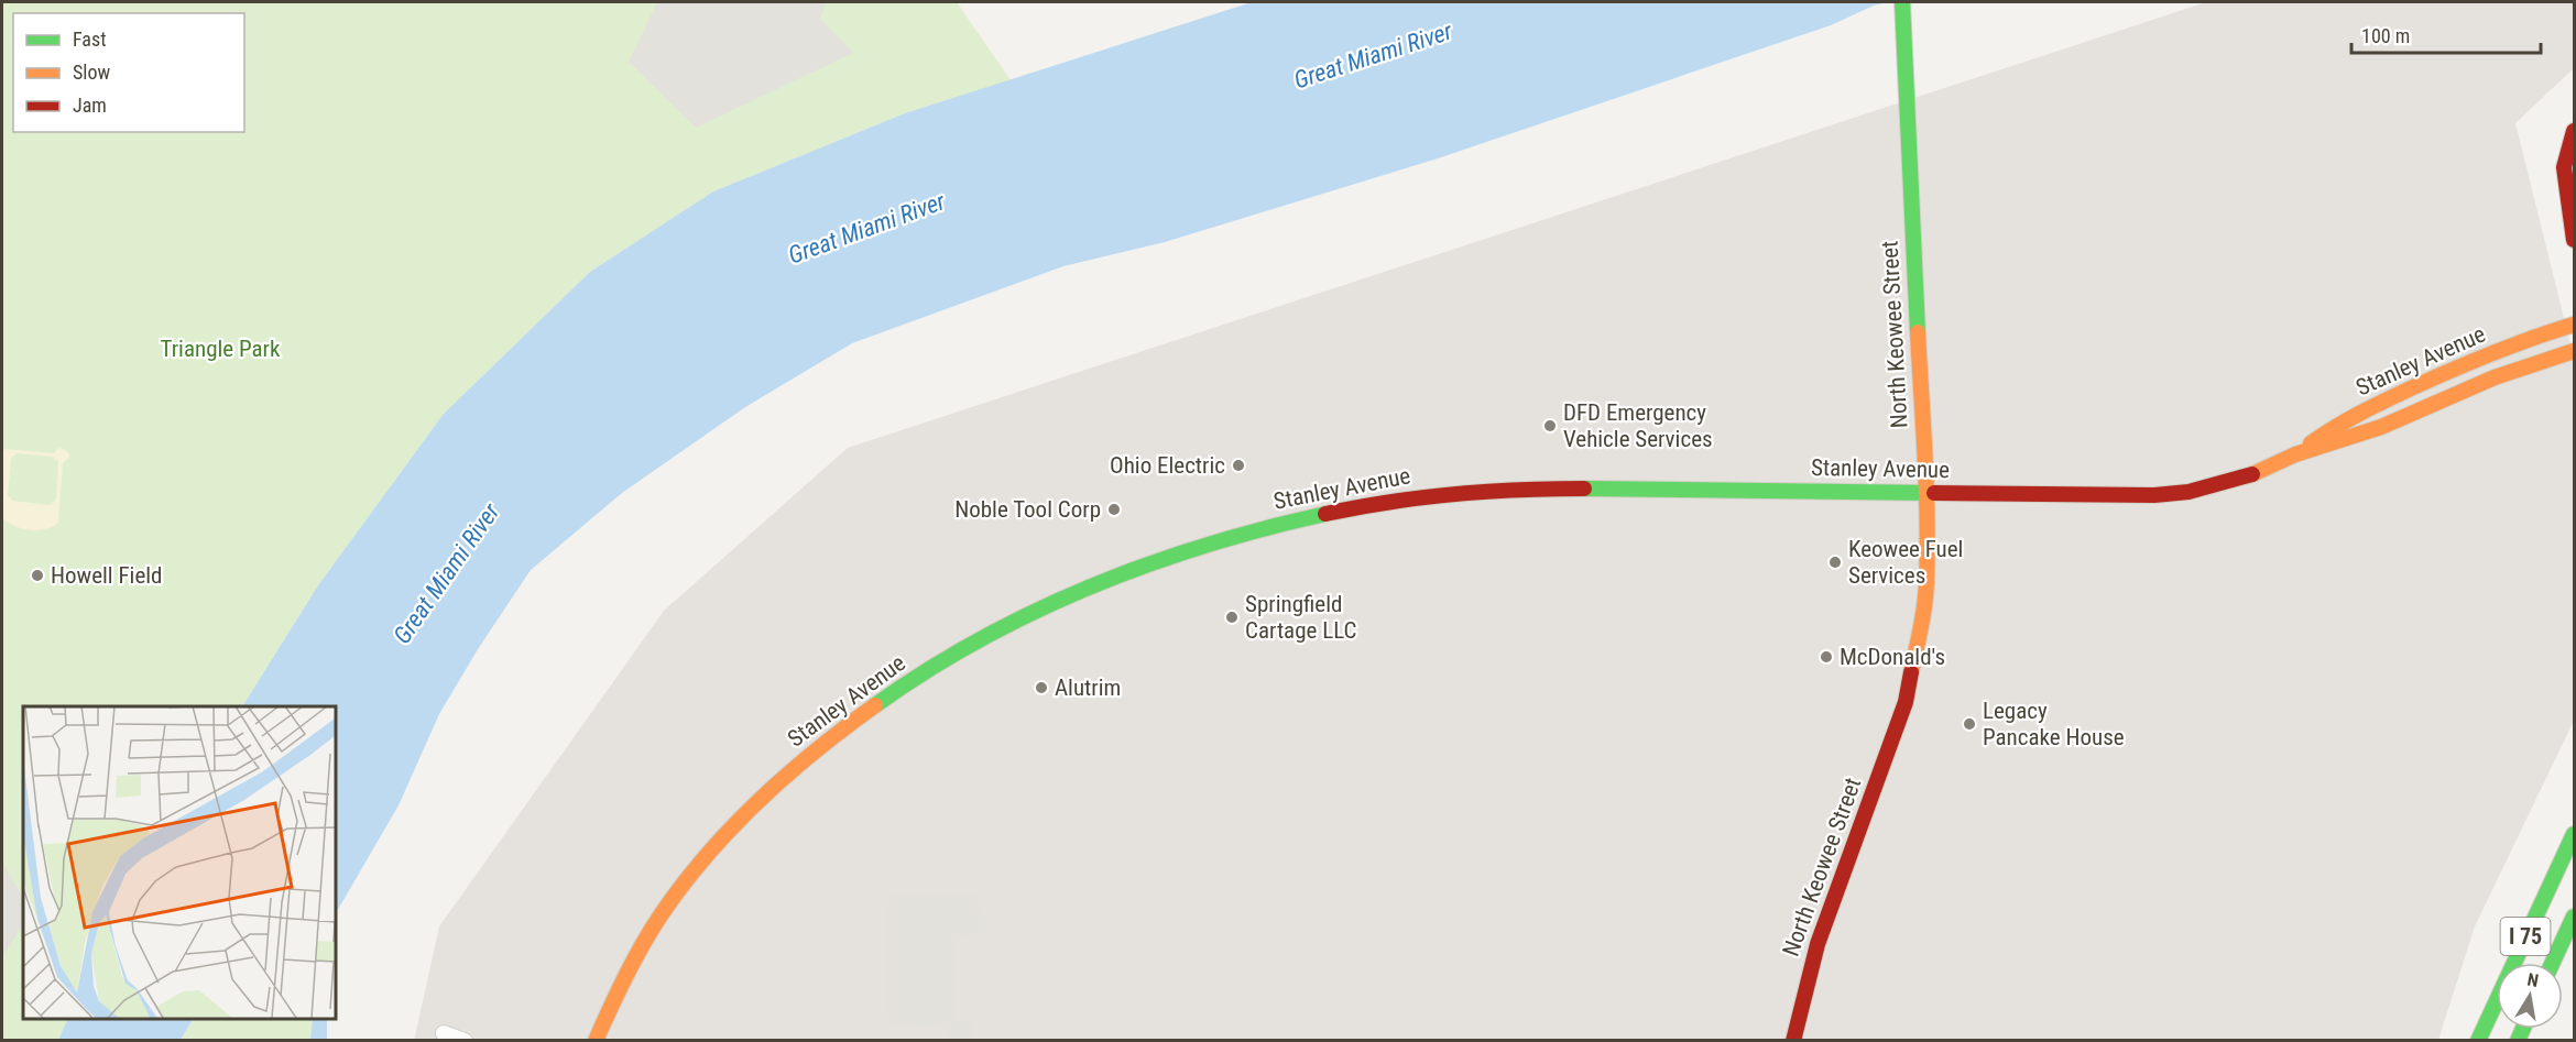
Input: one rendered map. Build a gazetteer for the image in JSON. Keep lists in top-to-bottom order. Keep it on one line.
{"streets":{"main road":["North Keowee Street","Stanley Avenue","I 75"]},"crossings":[["North Keowee Street","Stanley Avenue"]],"water":["Great Miami River"],"parks":["Triangle Park"],"places":["DFD Emergency Vehicle Services","Ohio Electric","Noble Tool Corp","Keowee Fuel Services","Howell Field","Springfield Cartage LLC","McDonald's","Alutrim","Legacy Pancake House"],"legend":["Fast","Slow","Jam"],"scale_bar":"100 m","north":"top"}
